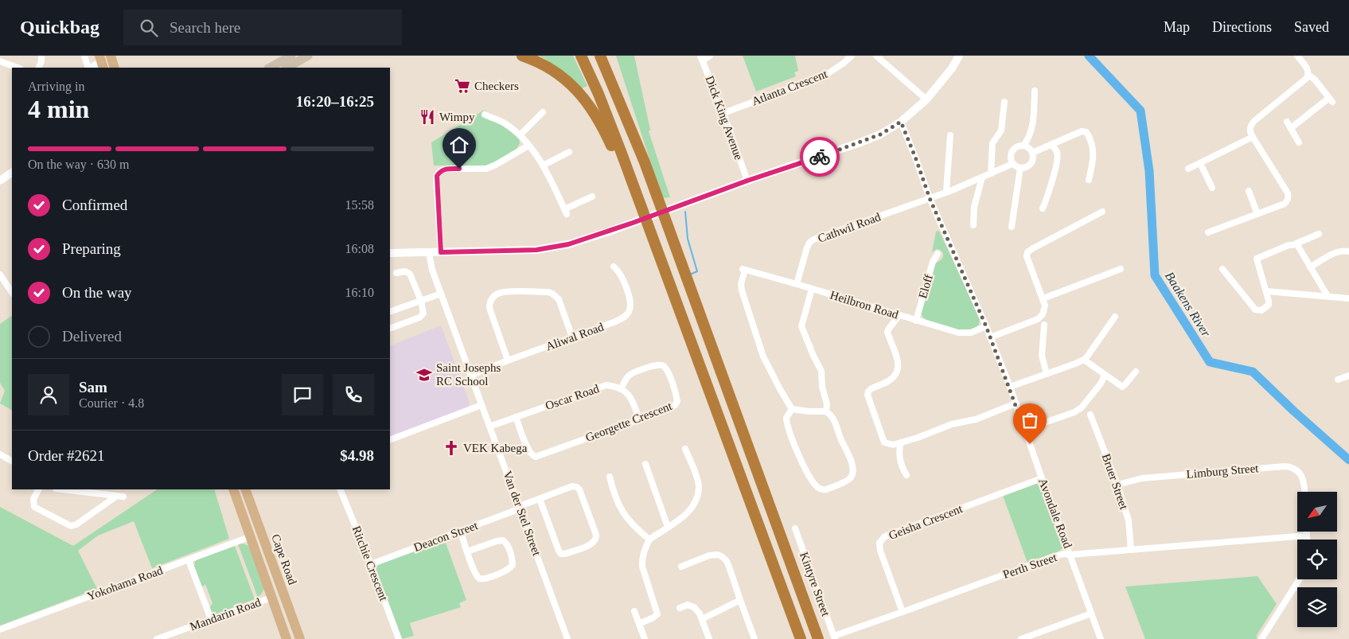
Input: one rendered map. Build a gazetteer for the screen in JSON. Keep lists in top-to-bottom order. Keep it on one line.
{"streets":{"main road":["Cape Road"],"street":["Atlanta Crescent","Dick King Avenue","Cathwil Road","Eloff","Heilbron Road","Aliwal Road","Oscar Road","Georgette Crescent","Limburg Street","Bruer Street","Van der Stel Street","Avondale Road","Geisha Crescent","Deacon Street","Ritchie Crescent","Perth Street","Yokohama Road","Kintyre Street","Mandarin Road"]},"crossings":[["Atlanta Crescent","Dick King Avenue"],["Cathwil Road","Heilbron Road"],["Cathwil Road","Avondale Road"],["Eloff","Heilbron Road"],["Heilbron Road","Avondale Road"],["Aliwal Road","Van der Stel Street"],["Oscar Road","Georgette Crescent"],["Oscar Road","Van der Stel Street"],["Limburg Street","Bruer Street"],["Bruer Street","Perth Street"],["Van der Stel Street","Deacon Street"],["Avondale Road","Geisha Crescent"],["Avondale Road","Perth Street"],["Geisha Crescent","Perth Street"],["Deacon Street","Ritchie Crescent"],["Cape Road","Yokohama Road"],["Cape Road","Mandarin Road"],["Perth Street","Kintyre Street"]],"water":["Baakens River"],"places":{"supermarket":["Checkers"],"restaurant":["Wimpy"],"school or university":["Saint Josephs RC School"],"church":["VEK Kabega"]},"north":"bottom left","page":{"header":"Quickbag","search":"Search here","nav":["Map","Directions","Saved"],"heading":["4 min","Arriving in","16:20–16:25"],"panel":["Sam","Courier · 4.8","Order #2621","$4.98"],"bar":"On the way · 630 m","list":[["Confirmed","15:58"],["Preparing","16:08"],["On the way","16:10"],"Delivered"]}}
